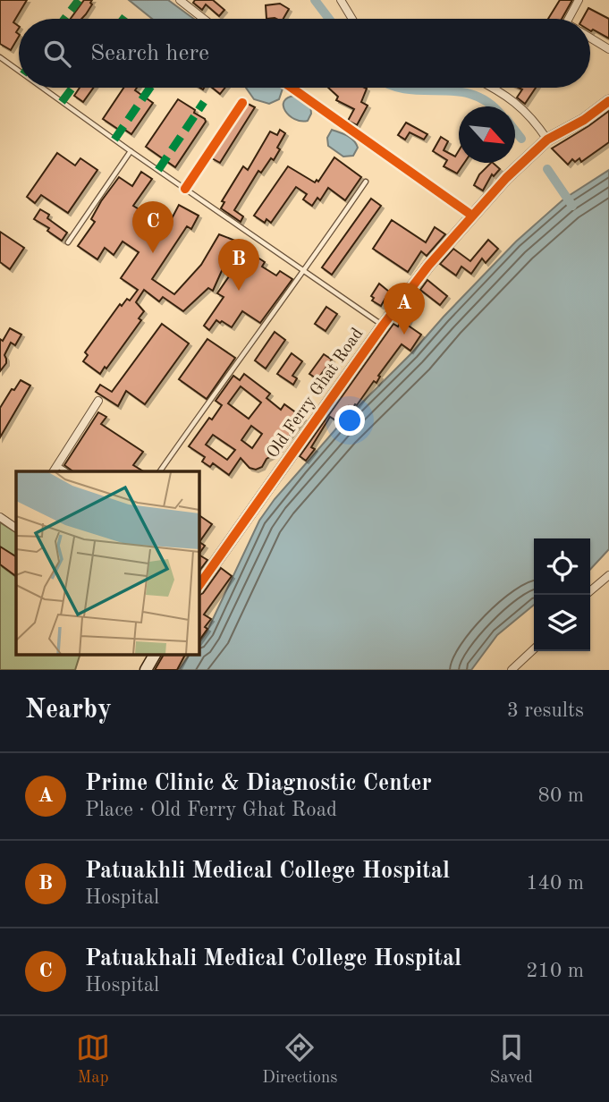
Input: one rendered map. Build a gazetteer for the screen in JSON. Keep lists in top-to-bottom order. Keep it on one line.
{"streets":{"street":["Old Ferry Ghat Road"]},"north":"bottom right","page":{"search":"Search here","pins":["C","B","A"],"heading":["Nearby","3 results"],"list":[{"mark":"A","name":"Prime Clinic & Diagnostic Center","note":"Place · Old Ferry Ghat Road","value":"80 m"},{"mark":"B","name":"Patuakhli Medical College Hospital","note":"Hospital","value":"140 m"},{"mark":"C","name":"Patuakhali Medical College Hospital","note":"Hospital","value":"210 m"}],"nav":["Map","Directions","Saved"]}}
